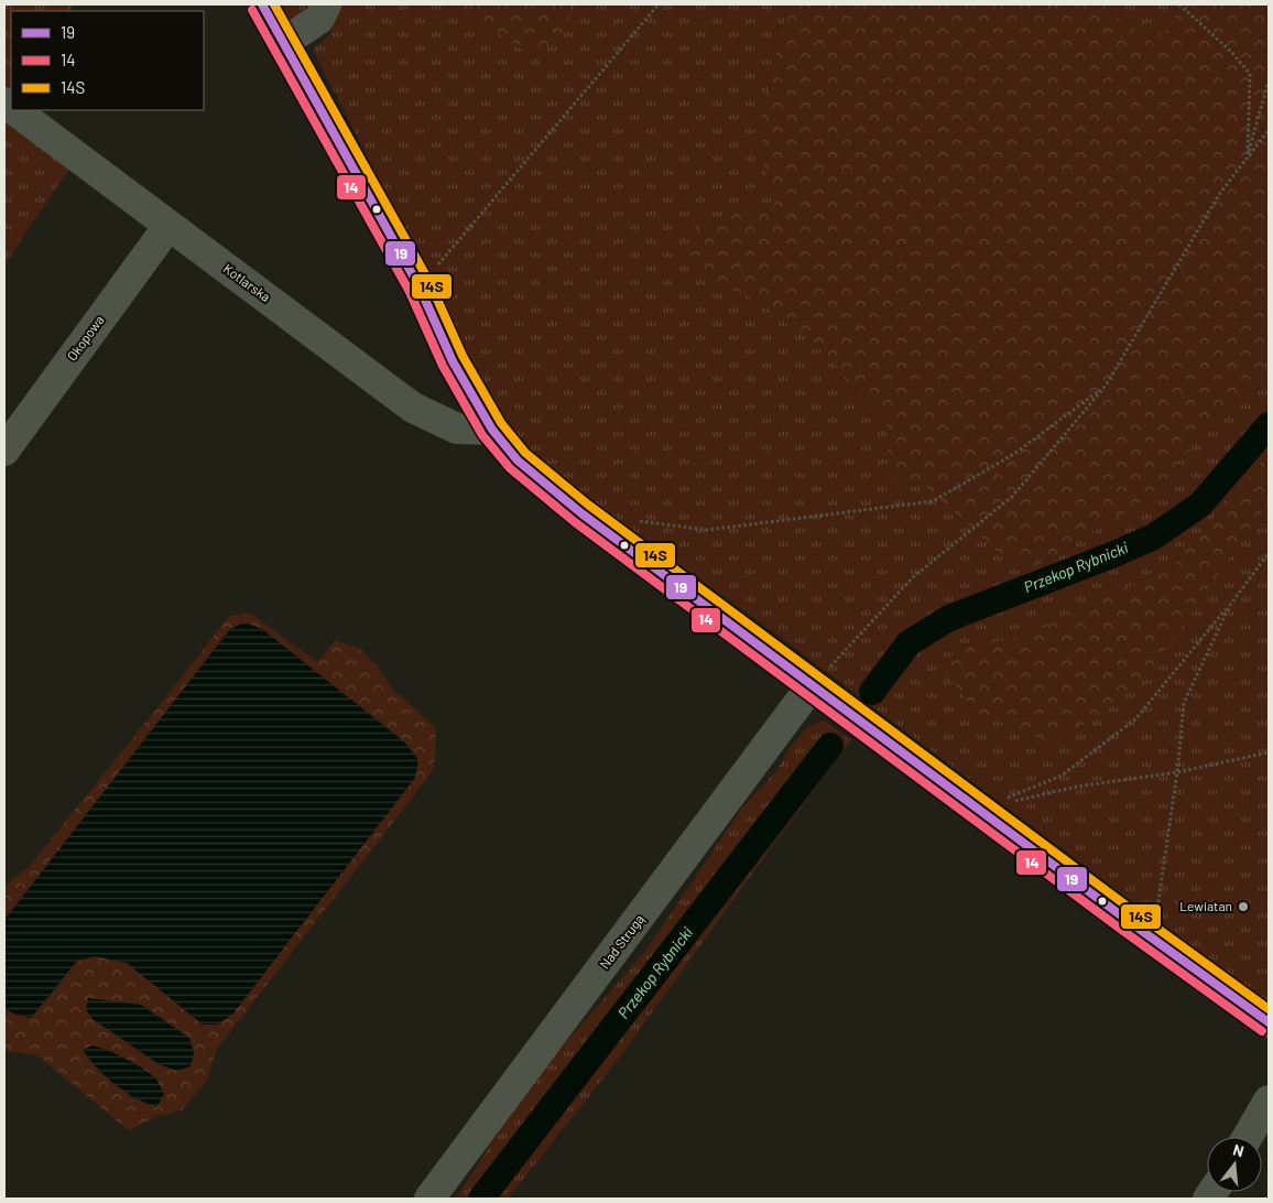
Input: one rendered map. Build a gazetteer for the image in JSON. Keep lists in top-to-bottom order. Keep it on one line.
{"streets":{"street":["Kotlarska","Okopowa","Nad Strugą"]},"crossings":[["Kotlarska","Okopowa"]],"water":["Przekop Rybnicki"],"places":["Lewiatan"],"lines":["transit line 19","transit line 14S","transit line 14"],"legend":["19","14","14S"],"north":"top"}
